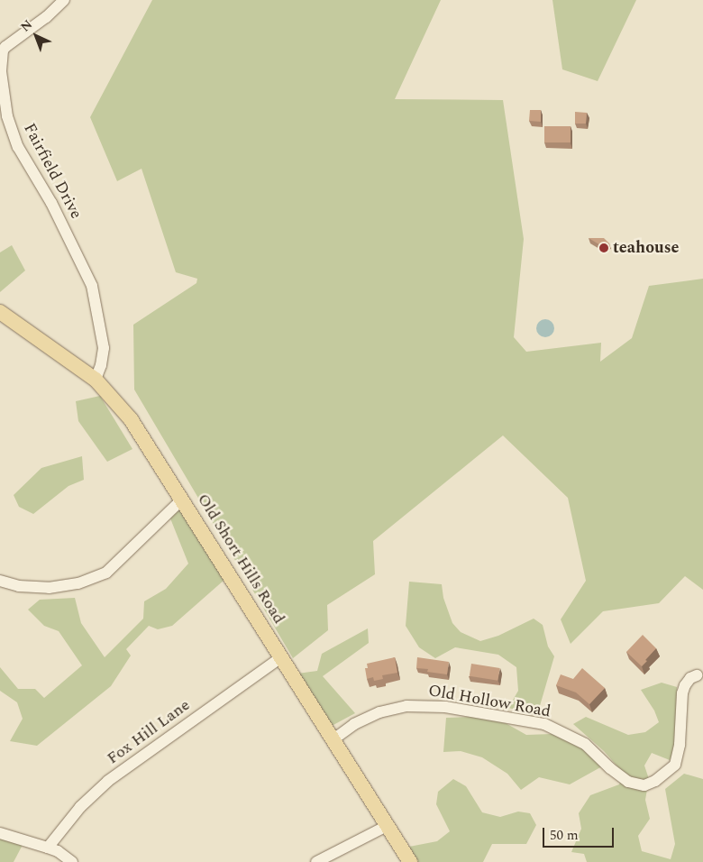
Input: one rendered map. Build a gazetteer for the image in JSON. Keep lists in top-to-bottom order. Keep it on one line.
{"streets":{"main road":["Old Short Hills Road"],"street":["Fairfield Drive","Old Hollow Road","Fox Hill Lane"]},"crossings":[["Fairfield Drive","Old Short Hills Road"],["Old Short Hills Road","Old Hollow Road"],["Old Short Hills Road","Fox Hill Lane"]],"places":["teahouse"],"scale_bar":"50 m","north":"top left"}
